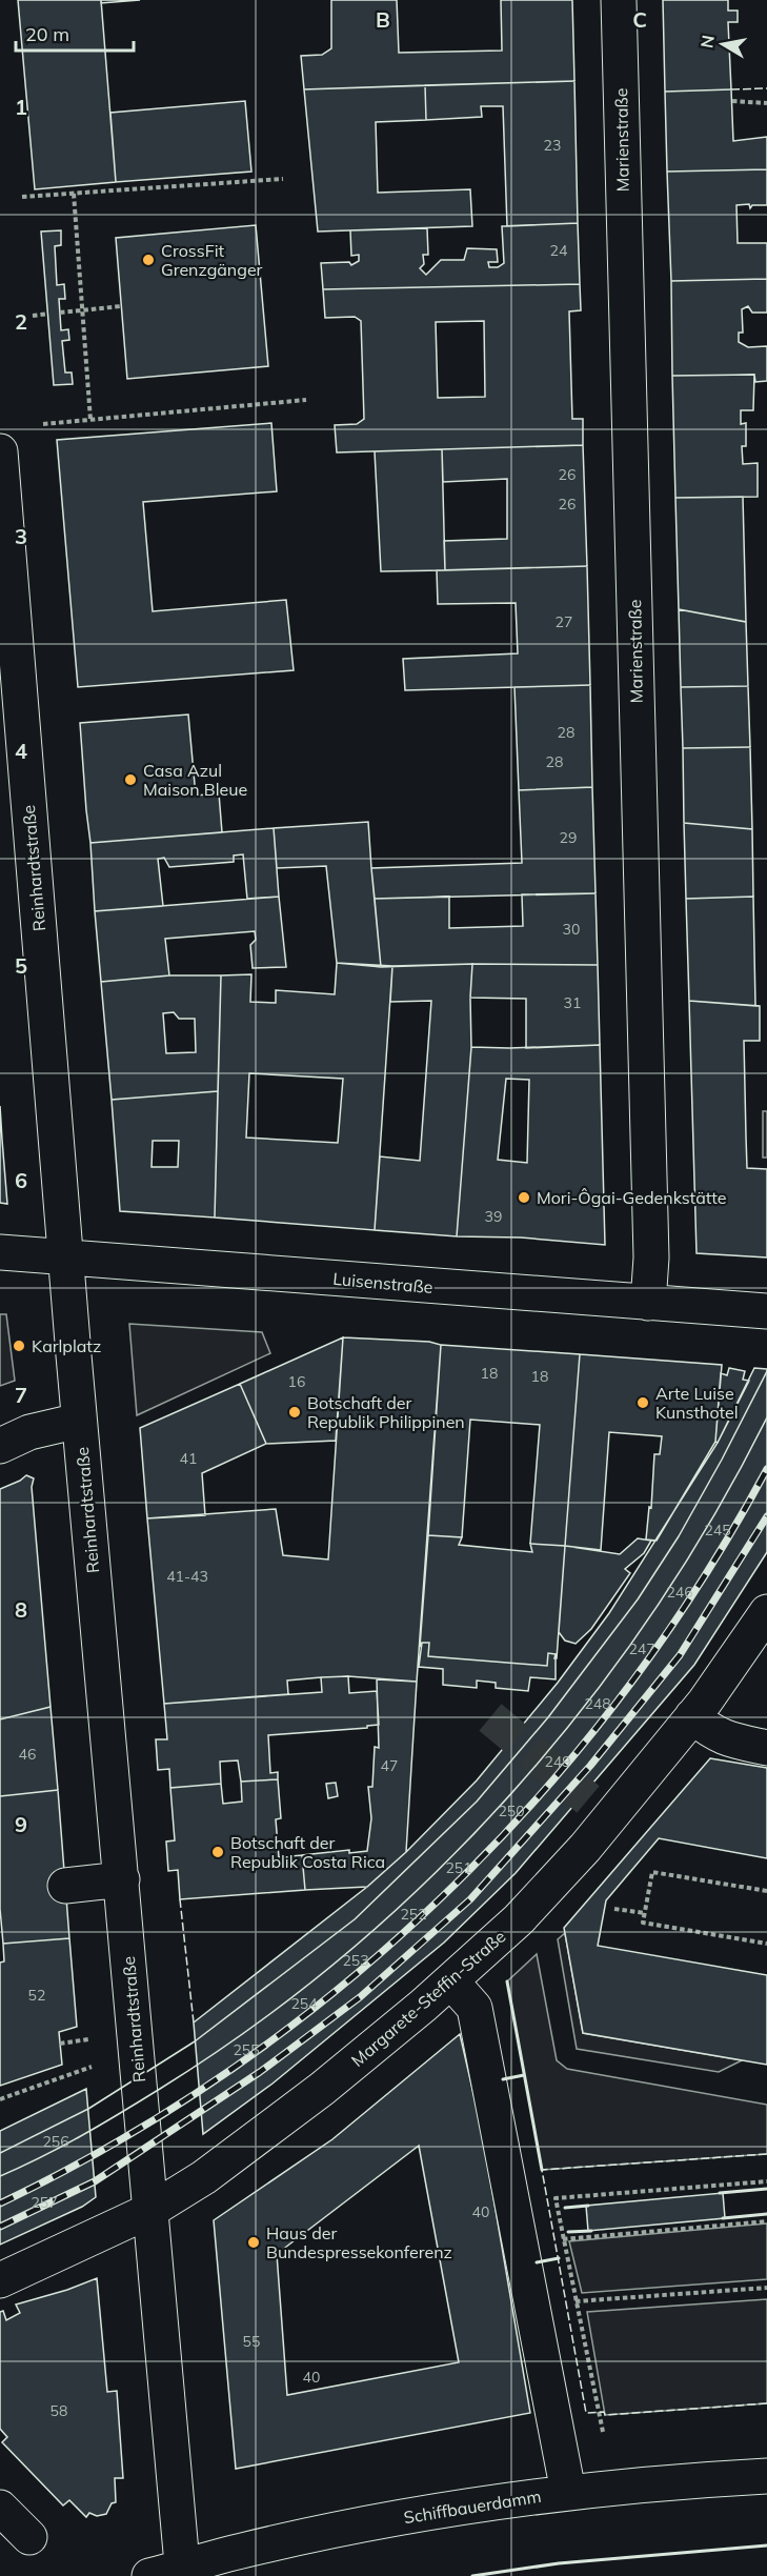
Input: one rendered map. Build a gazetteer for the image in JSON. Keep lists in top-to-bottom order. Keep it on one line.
{"streets":{"street":["Marienstraße","Reinhardtstraße","Luisenstraße","Margarete-Steffin-Straße","Schiffbauerdamm"]},"crossings":[["Marienstraße","Luisenstraße"],["Reinhardtstraße","Luisenstraße"],["Reinhardtstraße","Margarete-Steffin-Straße"],["Reinhardtstraße","Schiffbauerdamm"]],"places":["CrossFit Grenzgänger","Casa Azul Maison Bleue","Mori-Ôgai-Gedenkstätte","Karlplatz","Arte Luise Kunsthotel","Botschaft der Republik Philippinen","Botschaft der Republik Costa Rica","Haus der Bundespressekonferenz"],"house_numbers":["23","24","26","26","27","28","28","29","30","31","39","18","18","16","41","245","41-43","246","247","248","46","249","47","250","251","252","253","52","254","255","256","257","40","55","40","58"],"scale_bar":"20 m","north":"left","grid":{"columns":["B","C"],"rows":["1","2","3","4","5","6","7","8","9"]}}
